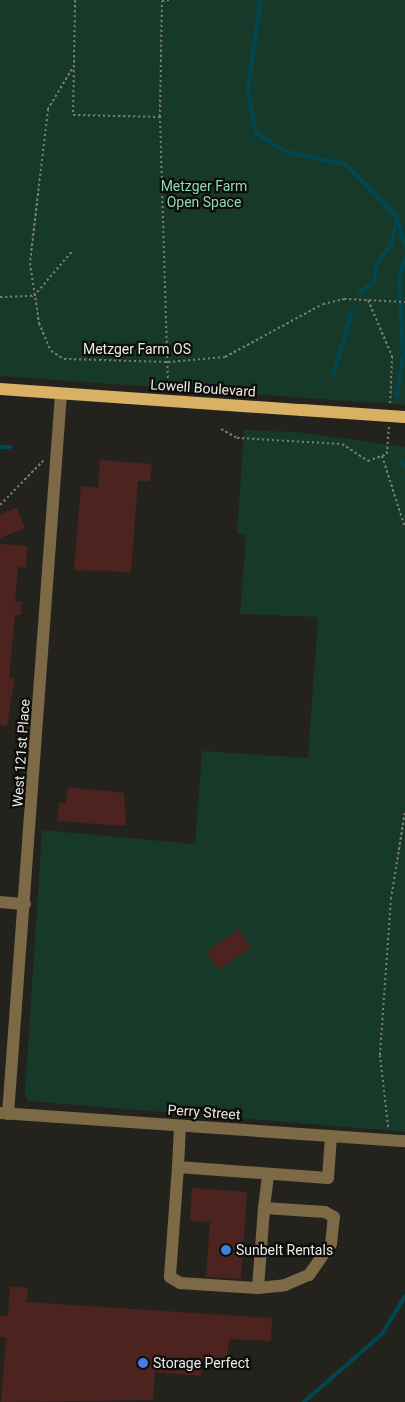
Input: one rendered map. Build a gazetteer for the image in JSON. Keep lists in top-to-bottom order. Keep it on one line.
{"streets":{"main road":["Lowell Boulevard"],"street":["West 121st Place","Perry Street"],"path":["Metzger Farm OS"]},"crossings":[["Lowell Boulevard","West 121st Place"],["West 121st Place","Perry Street"]],"parks":["Metzger Farm Open Space"],"places":["Sunbelt Rentals","Storage Perfect"]}
